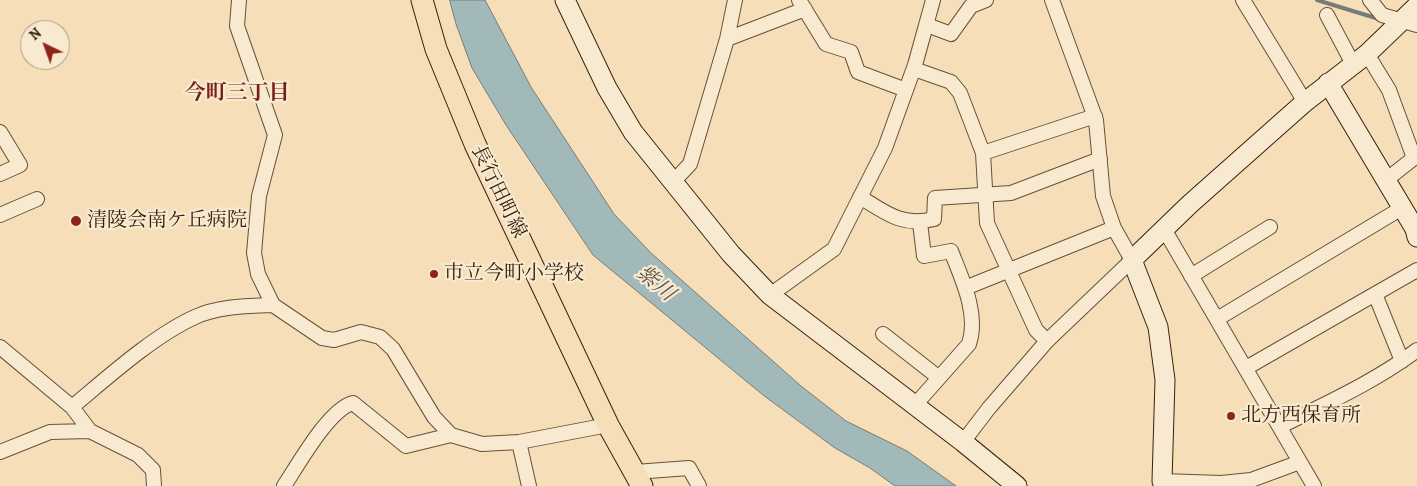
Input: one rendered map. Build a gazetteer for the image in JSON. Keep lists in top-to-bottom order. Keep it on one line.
{"streets":{"main road":["長行田町線"]},"districts":["今町三丁目"],"water":["紫川"],"places":["清陵会南ケ丘病院","市立今町小学校","北方西保育所"],"north":"top left"}
